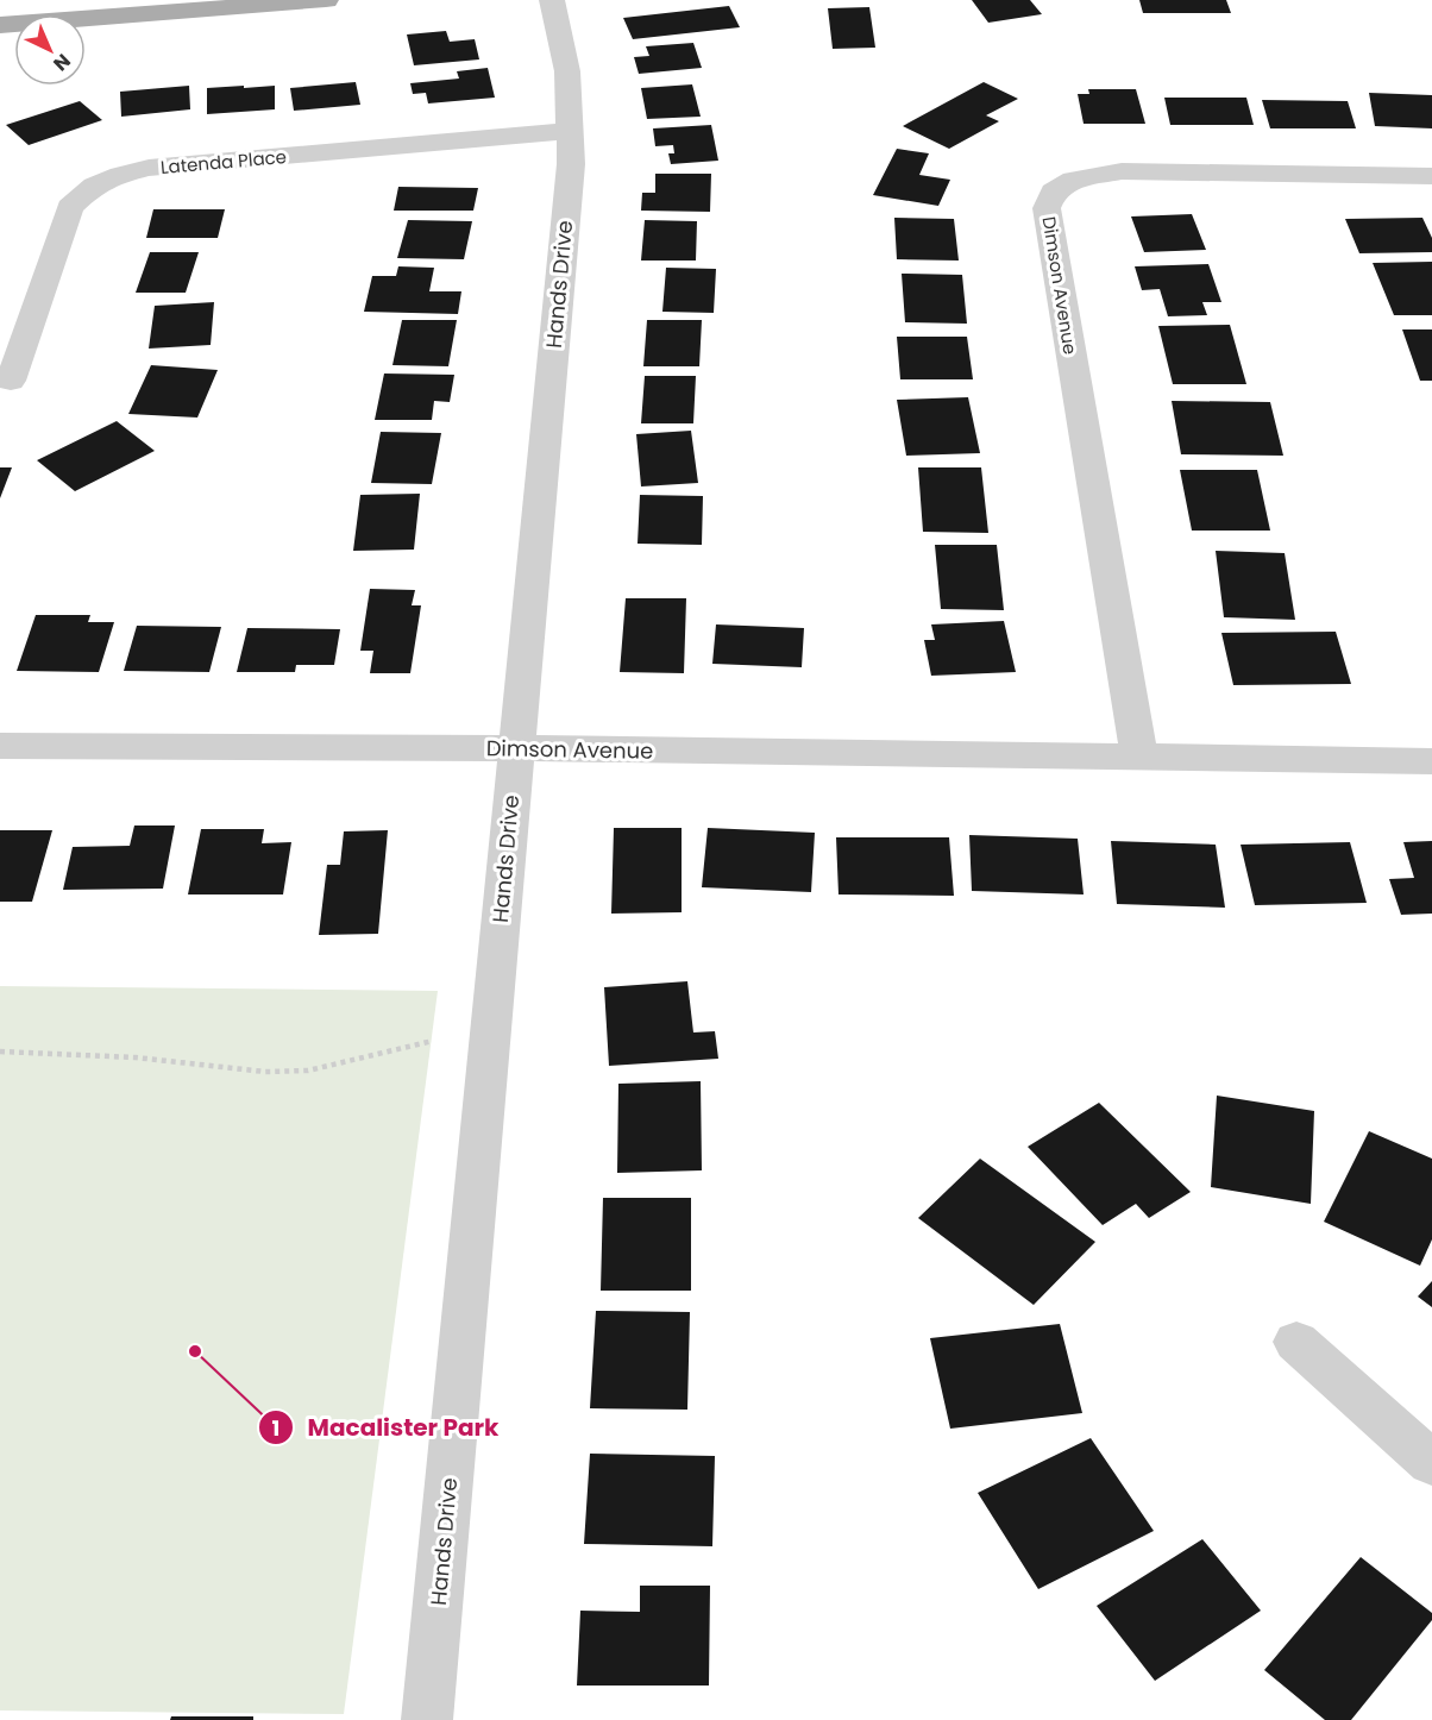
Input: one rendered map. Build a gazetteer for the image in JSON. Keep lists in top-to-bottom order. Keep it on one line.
{"streets":{"street":["Latenda Place","Hands Drive","Dimson Avenue"]},"crossings":[["Latenda Place","Hands Drive"],["Hands Drive","Dimson Avenue"]],"places":["Macalister Park"],"north":"bottom right"}
